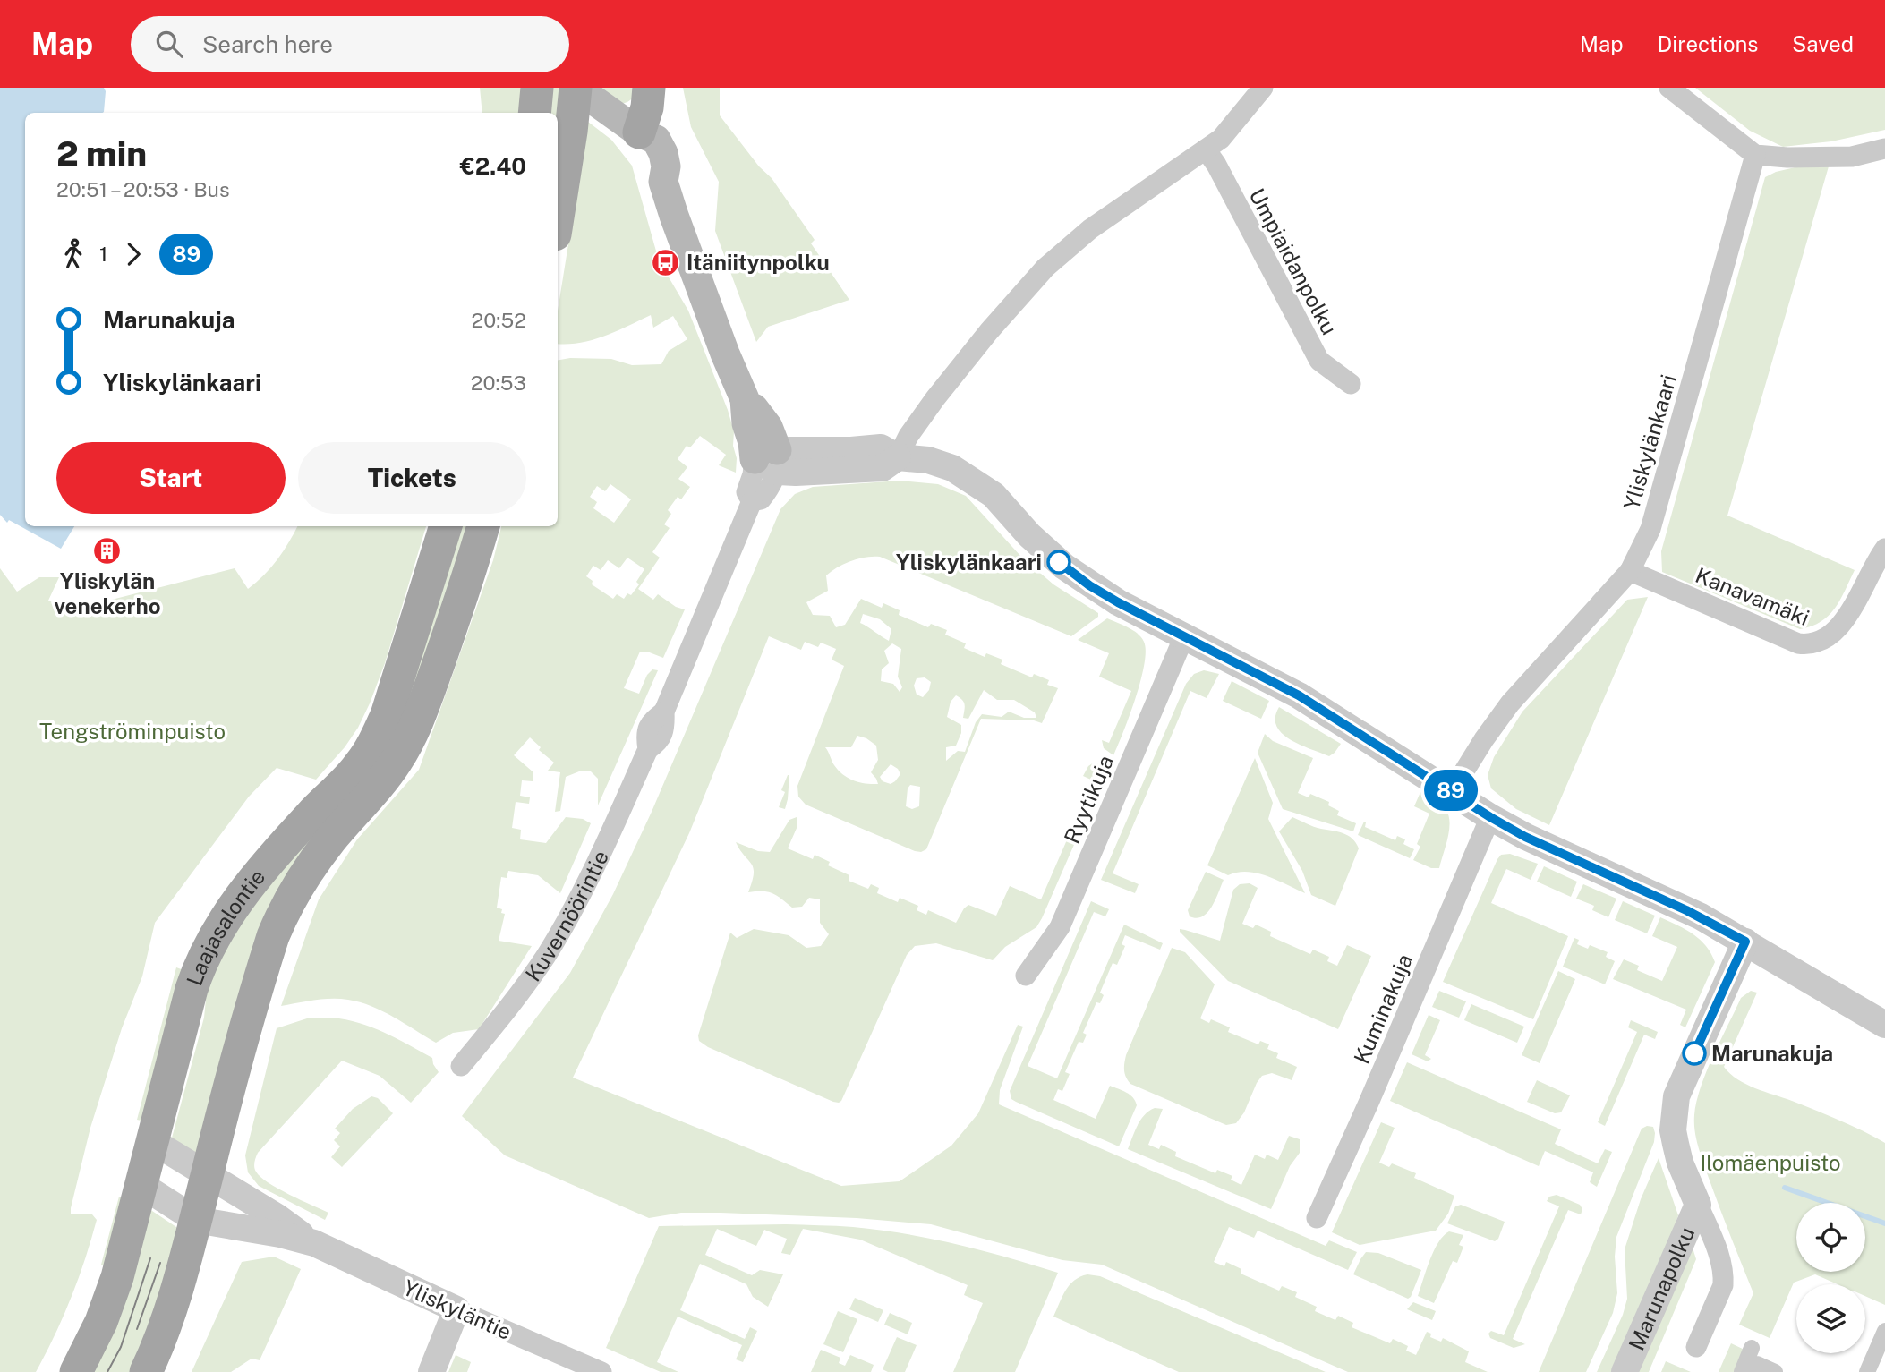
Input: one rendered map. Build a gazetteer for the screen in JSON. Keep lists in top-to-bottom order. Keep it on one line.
{"streets":{"main road":["Kuvernöörintie","Laajasalontie"],"street":["Umpiaidanpolku","Yliskylänkaari","Kanavamäki","Ryytikuja","Kuminakuja","Marunapolku","Yliskyläntie"]},"crossings":[["Yliskylänkaari","Kanavamäki"],["Laajasalontie","Yliskyläntie"]],"parks":["Tengströminpuisto","Ilomäenpuisto"],"places":{"bus stop":["Itäniitynpolku"],"building":["Yliskylän venekerho"],"other":["Yliskylänkaari","Marunakuja"]},"lines":["bus line 89"],"page":{"header":"Map","search":"Search here","nav":["Map","Directions","Saved"],"on_map":"89","heading":["2 min","20:51 – 20:53 · Bus","€2.40"],"legs":["1","89"],"list":[{"name":"Marunakuja","value":"20:52"},{"name":"Yliskylänkaari","value":"20:53"}],"buttons":["Start","Tickets"]}}
